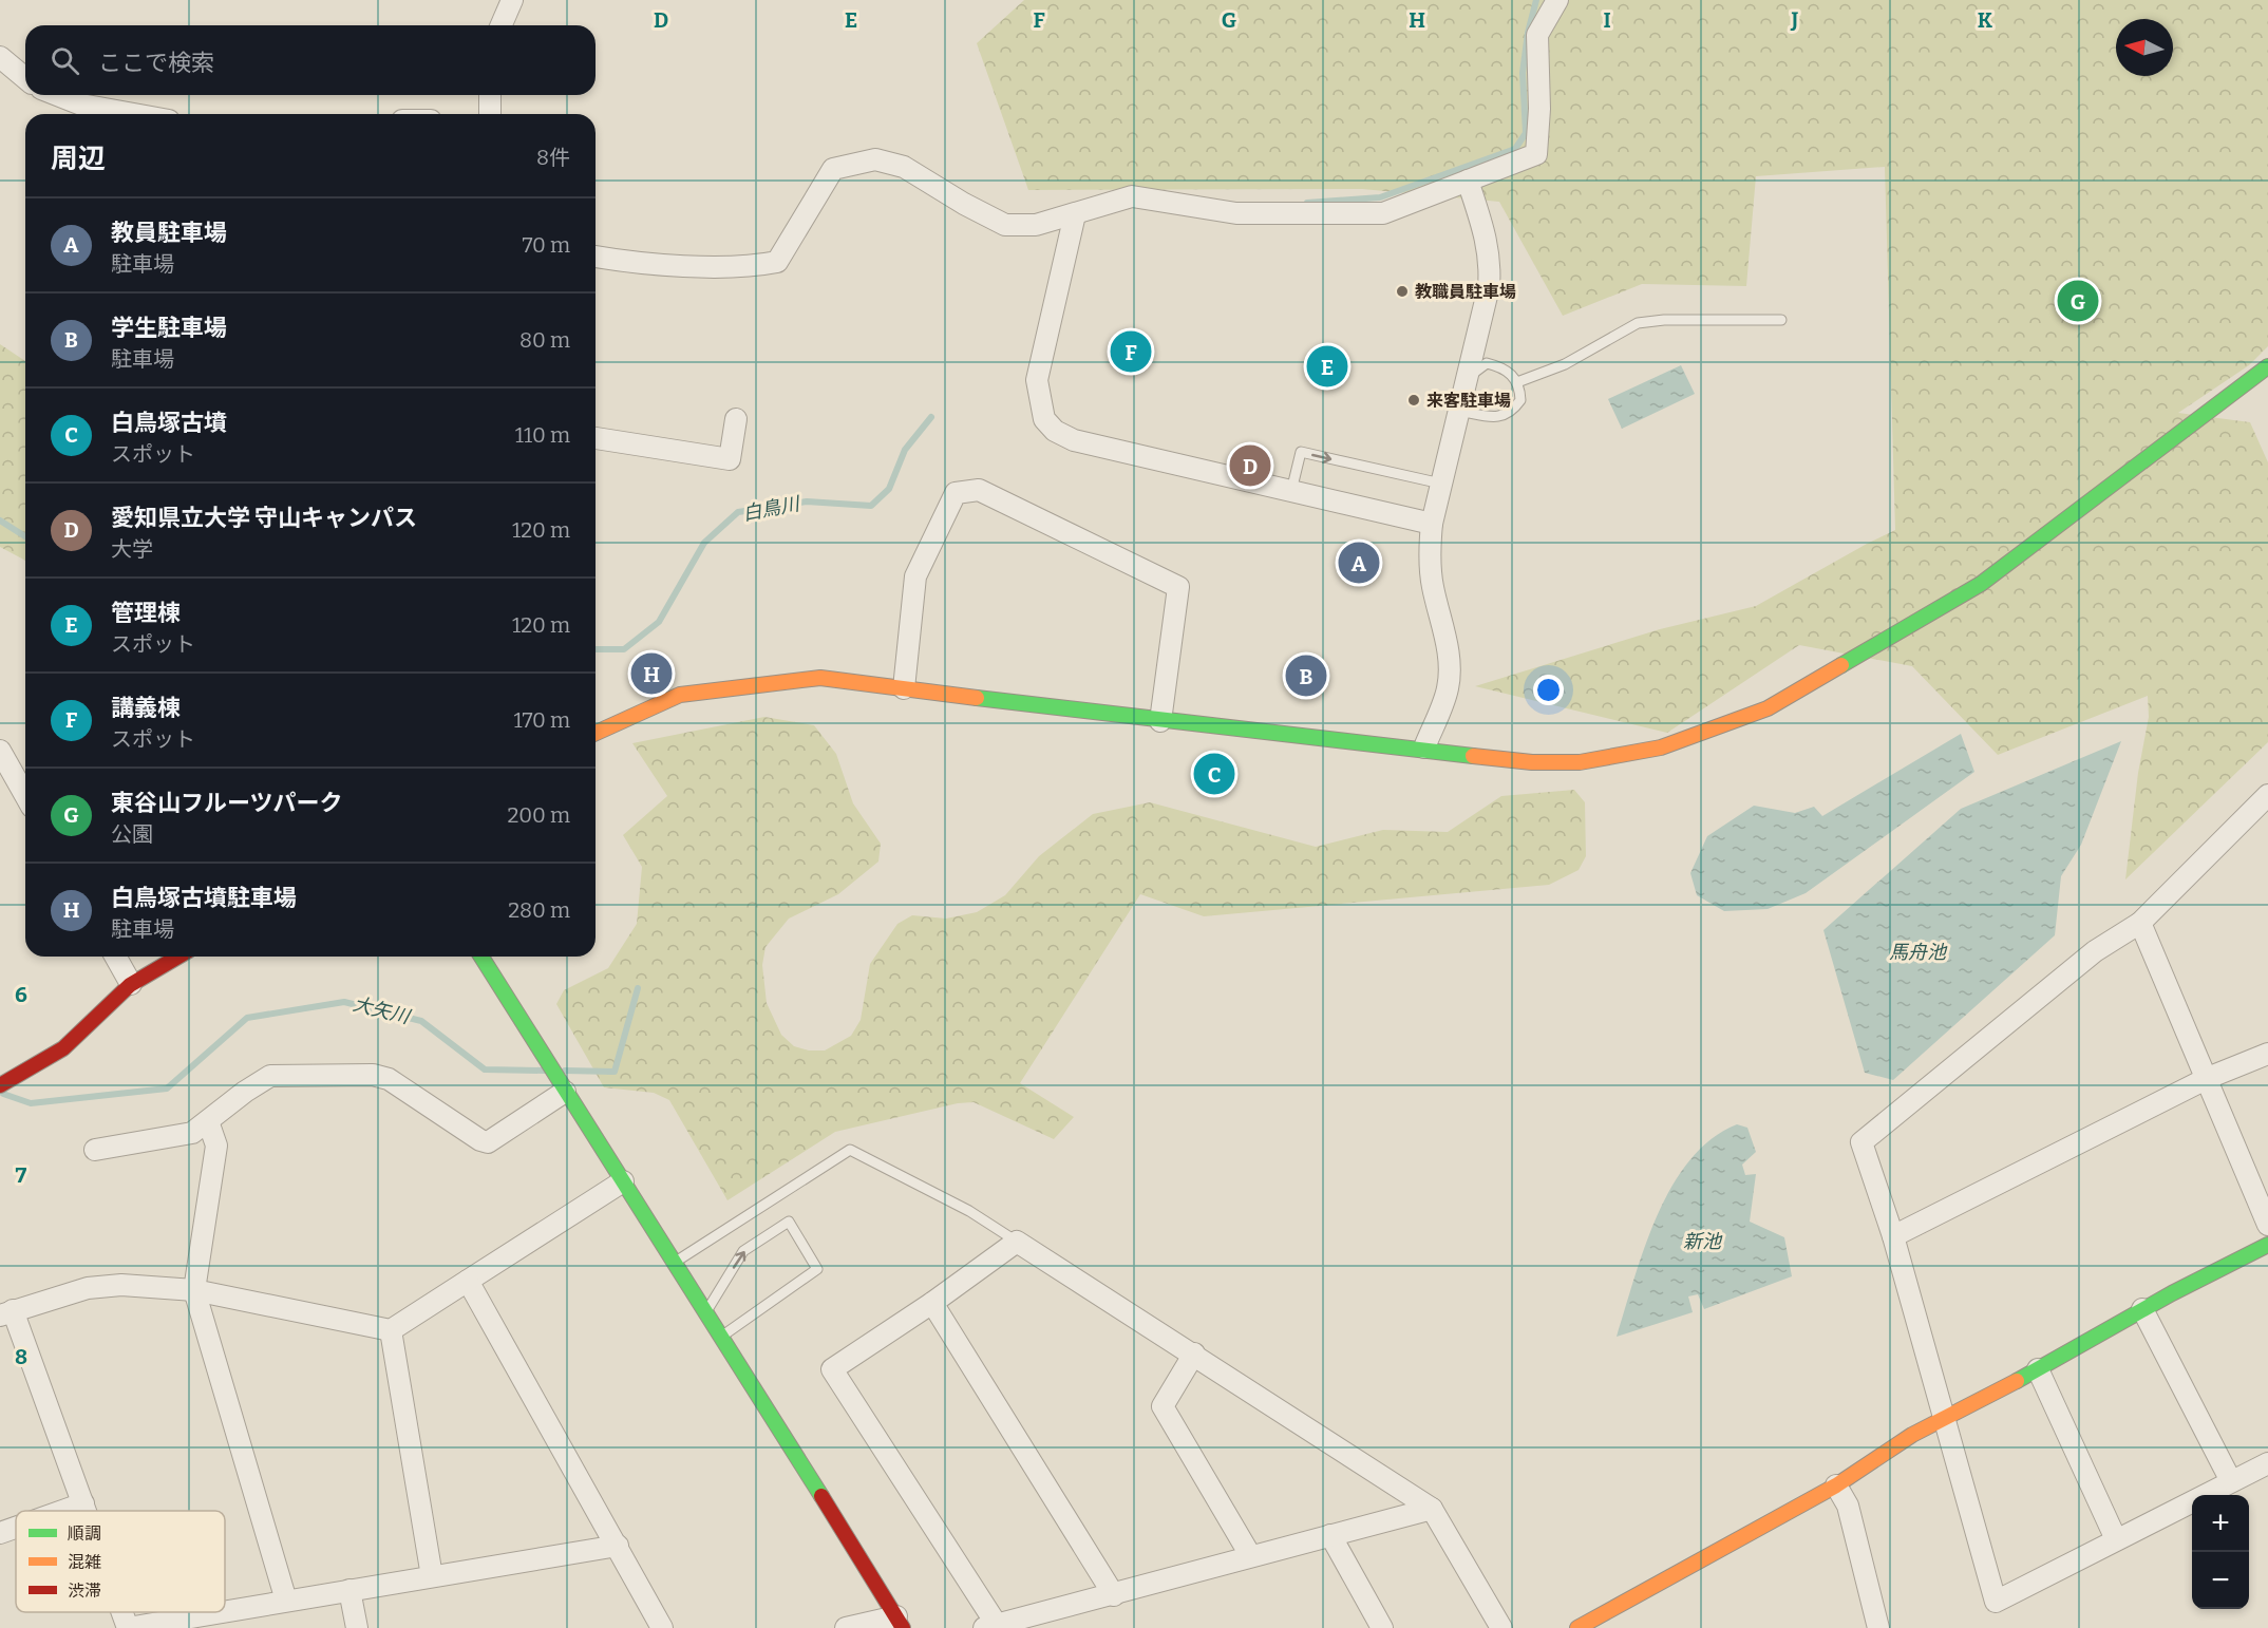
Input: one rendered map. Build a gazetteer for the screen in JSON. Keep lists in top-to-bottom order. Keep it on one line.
{"water":["白鳥川","馬舟池","大矢川","新池"],"places":["教職員駐車場","来客駐車場"],"legend":["順調","混雑","渋滞"],"north":"left","page":{"search":"ここで検索","heading":["周辺","8件"],"list":[{"mark":"A","name":"教員駐車場","note":"駐車場","value":"70 m"},{"mark":"B","name":"学生駐車場","note":"駐車場","value":"80 m"},{"mark":"C","name":"白鳥塚古墳","note":"スポット","value":"110 m"},{"mark":"D","name":"愛知県立大学 守山キャンパス","note":"大学","value":"120 m"},{"mark":"E","name":"管理棟","note":"スポット","value":"120 m"},{"mark":"F","name":"講義棟","note":"スポット","value":"170 m"},{"mark":"G","name":"東谷山フルーツパーク","note":"公園","value":"200 m"},{"mark":"H","name":"白鳥塚古墳駐車場","note":"駐車場","value":"280 m"}],"pins":["G","F","E","D","A","H","B","C"],"map_buttons":["+","−"]},"grid":{"columns":["D","E","F","G","H","I","J","K"],"rows":["6","7","8"]}}
